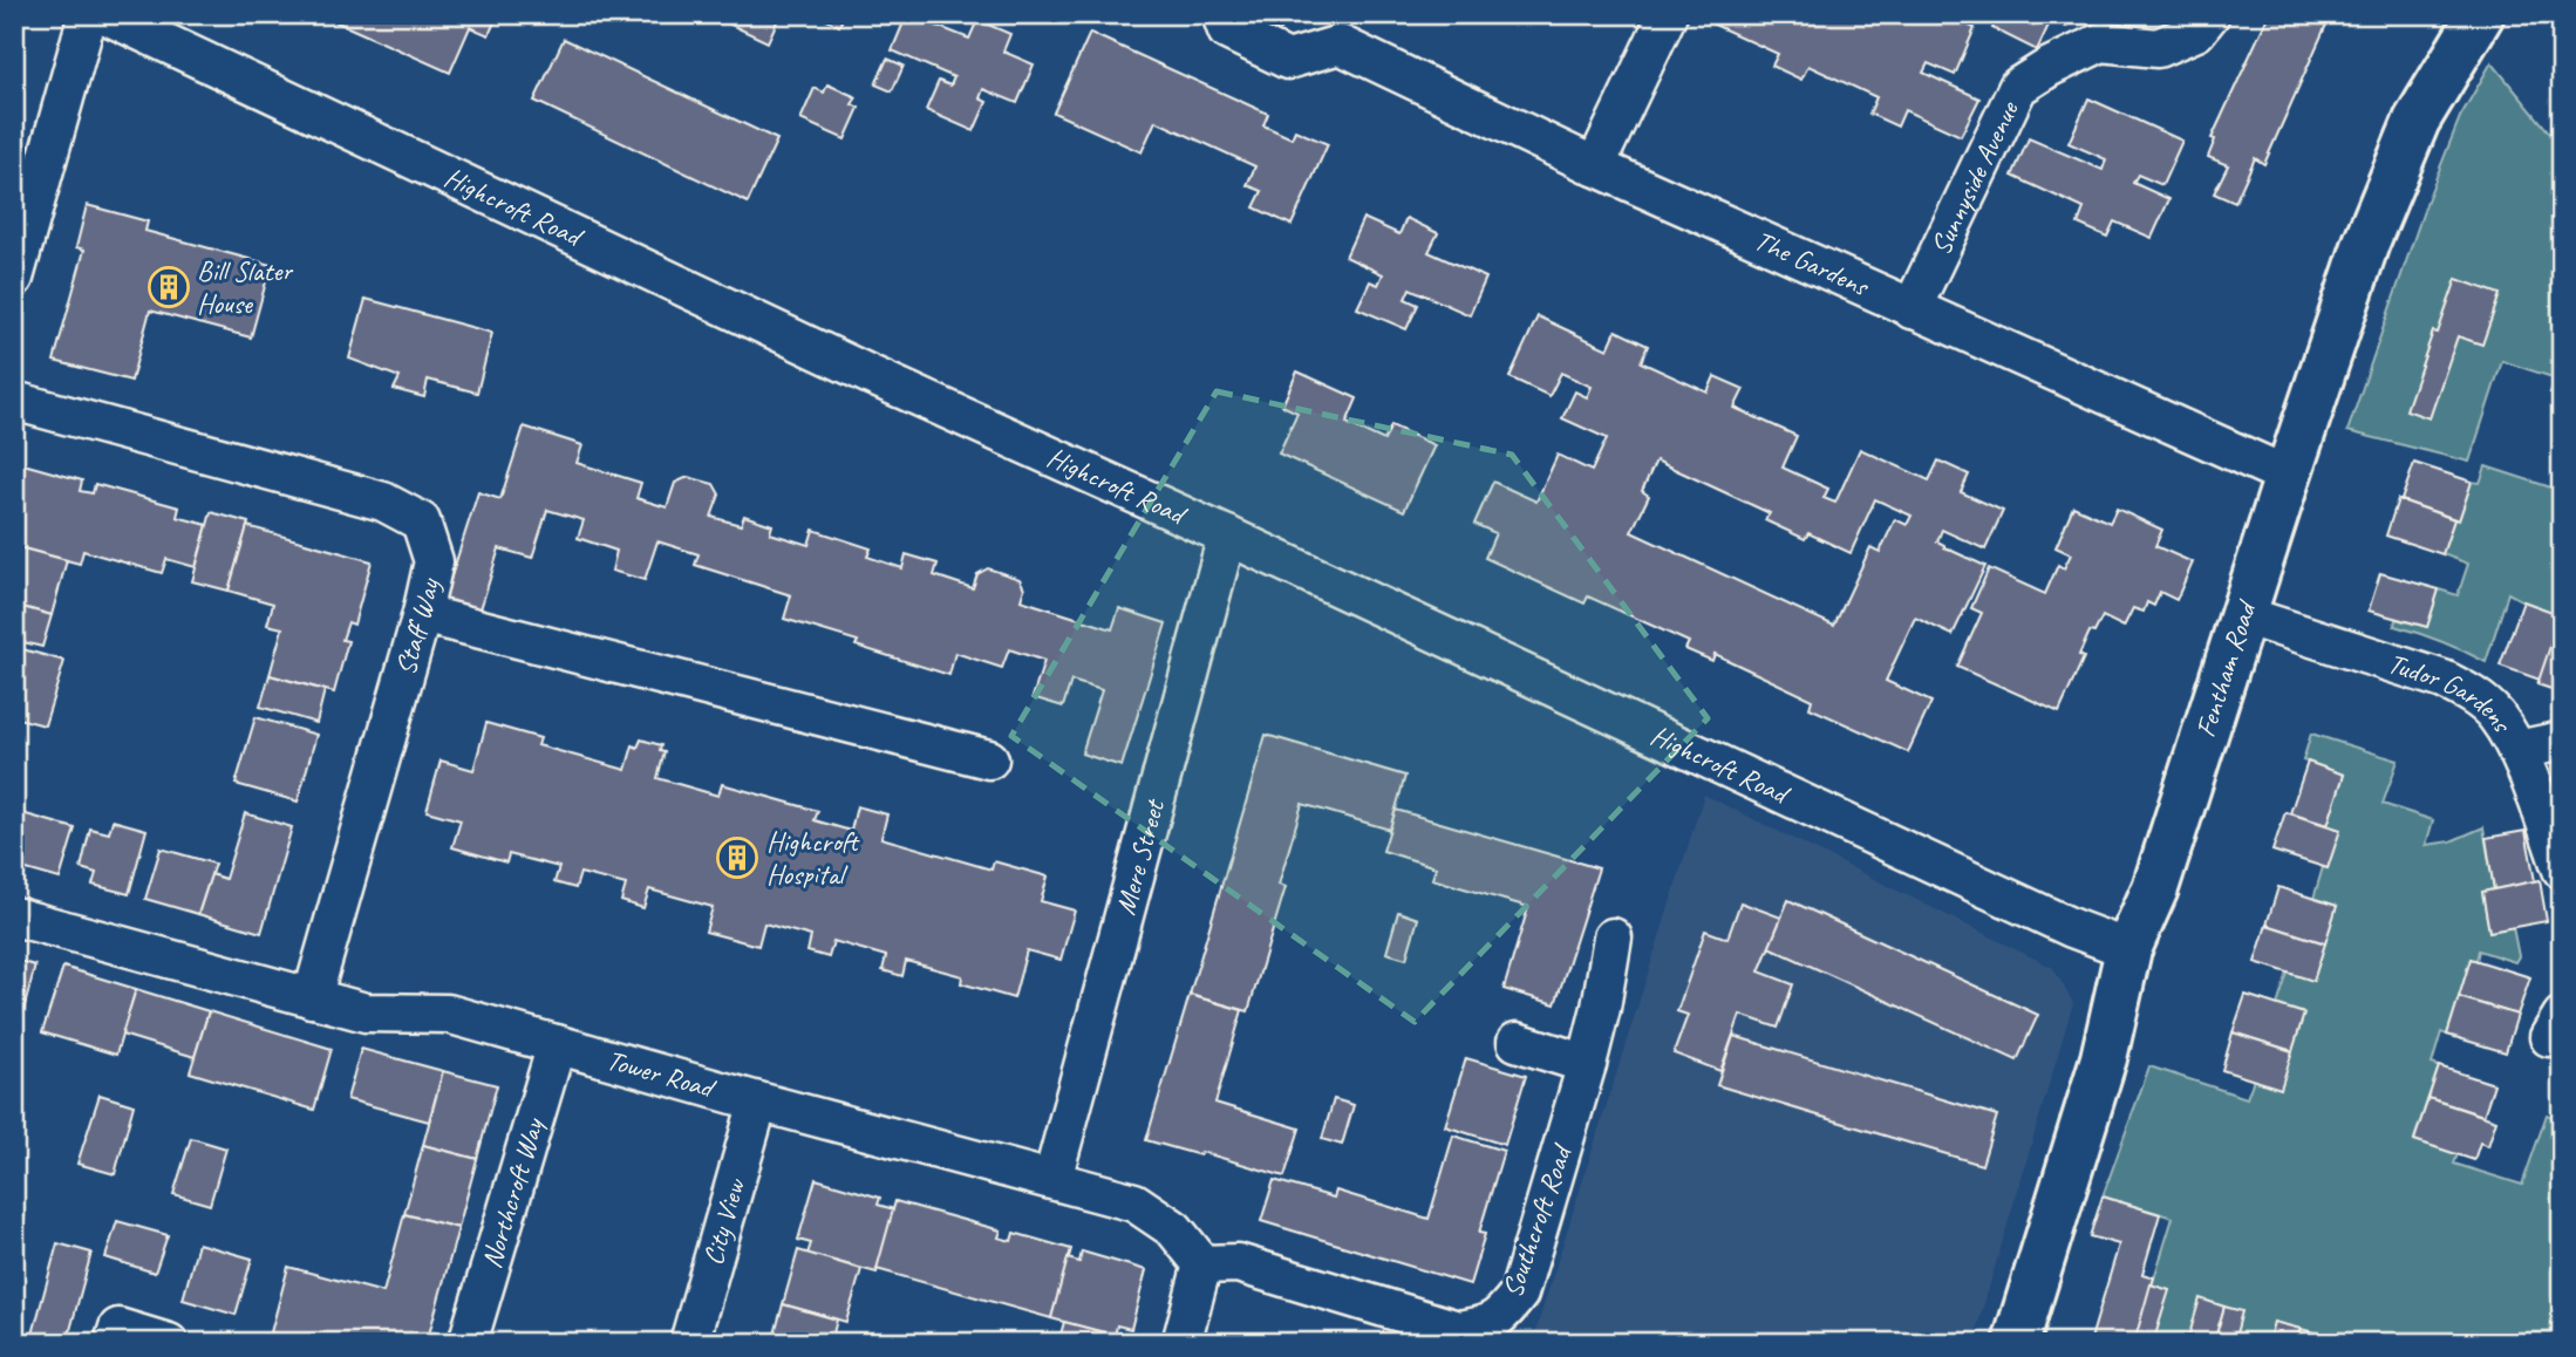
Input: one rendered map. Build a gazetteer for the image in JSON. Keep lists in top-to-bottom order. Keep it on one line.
{"streets":{"street":["Sunnyside Avenue","Highcroft Road","The Gardens","Staff Way","Fentham Road","Tudor Gardens","Mere Street","Tower Road","Northcroft Way","City View","Southcroft Road"]},"crossings":[["Sunnyside Avenue","The Gardens"],["Highcroft Road","Fentham Road"],["Highcroft Road","Mere Street"],["The Gardens","Fentham Road"],["Staff Way","Tower Road"],["Fentham Road","Tudor Gardens"],["Mere Street","Tower Road"],["Tower Road","Northcroft Way"],["Tower Road","City View"],["Tower Road","Southcroft Road"]],"places":{"building":["Bill Slater House","Highcroft Hospital"]}}
